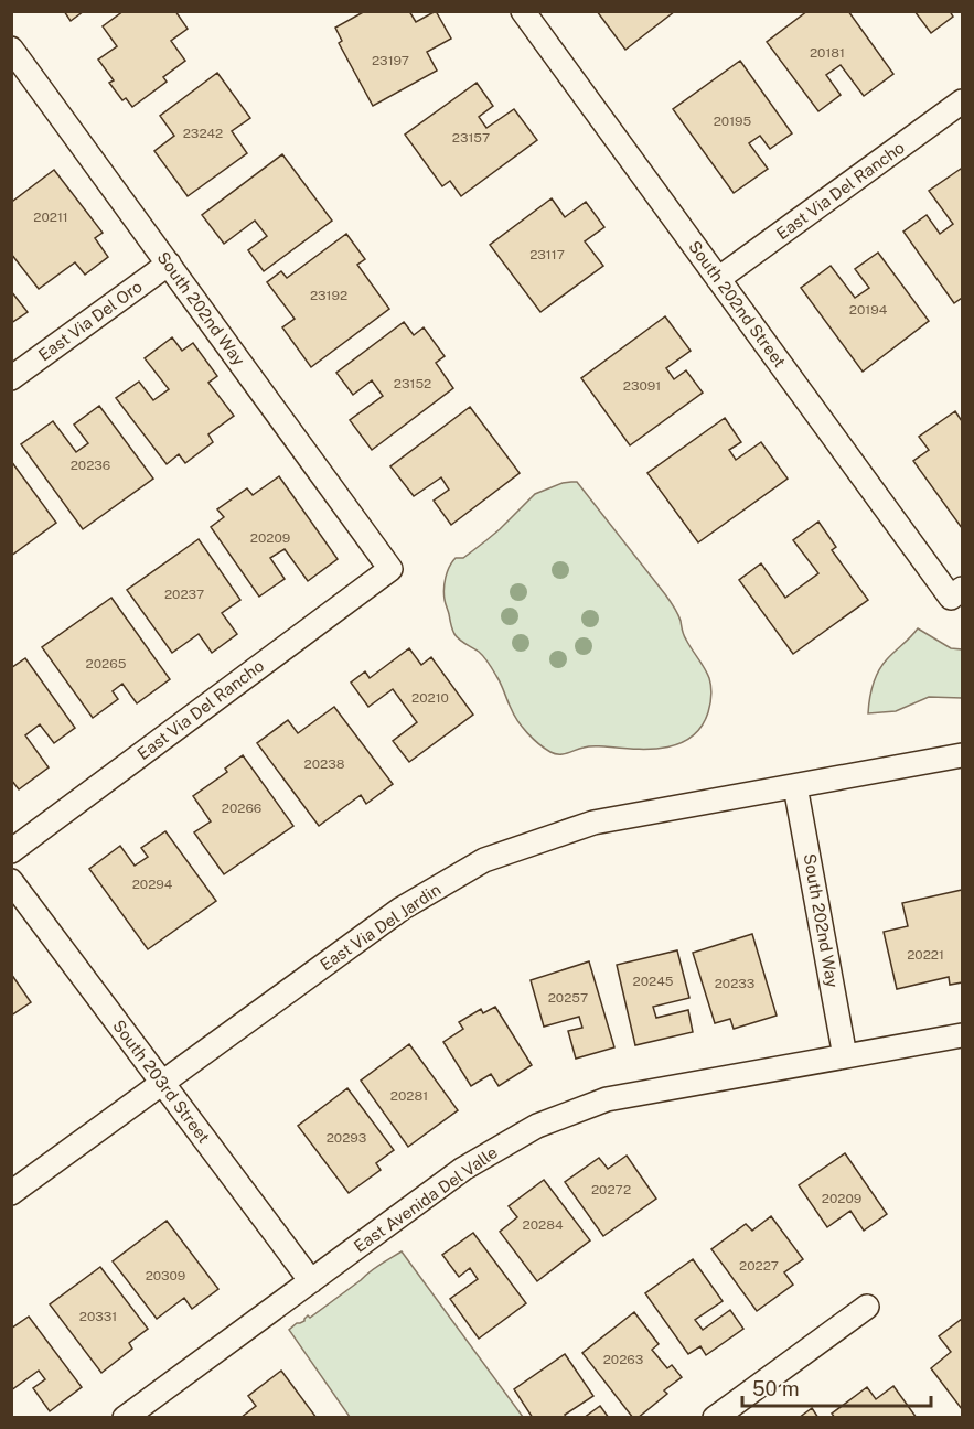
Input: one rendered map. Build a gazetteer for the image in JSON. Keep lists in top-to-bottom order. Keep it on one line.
{"streets":{"street":["East Via Del Rancho","South 202nd Street","South 202nd Way","East Via Del Oro","East Via Del Jardin","South 203rd Street","East Avenida Del Valle"]},"crossings":[["East Via Del Rancho","South 202nd Street"],["East Via Del Rancho","South 202nd Way"],["South 202nd Way","East Via Del Oro"],["South 202nd Way","East Via Del Jardin"],["South 202nd Way","East Avenida Del Valle"],["East Via Del Jardin","South 203rd Street"],["South 203rd Street","East Avenida Del Valle"]],"house_numbers":["20181","23197","20195","23242","23157","20211","23117","23192","20194","23152","23091","20236","20209","20237","20265","20210","20238","20266","20294","20221","20245","20233","20257","20281","20293","20272","20209","20284","20227","20309","20331","20263"],"scale_bar":"50 m"}
